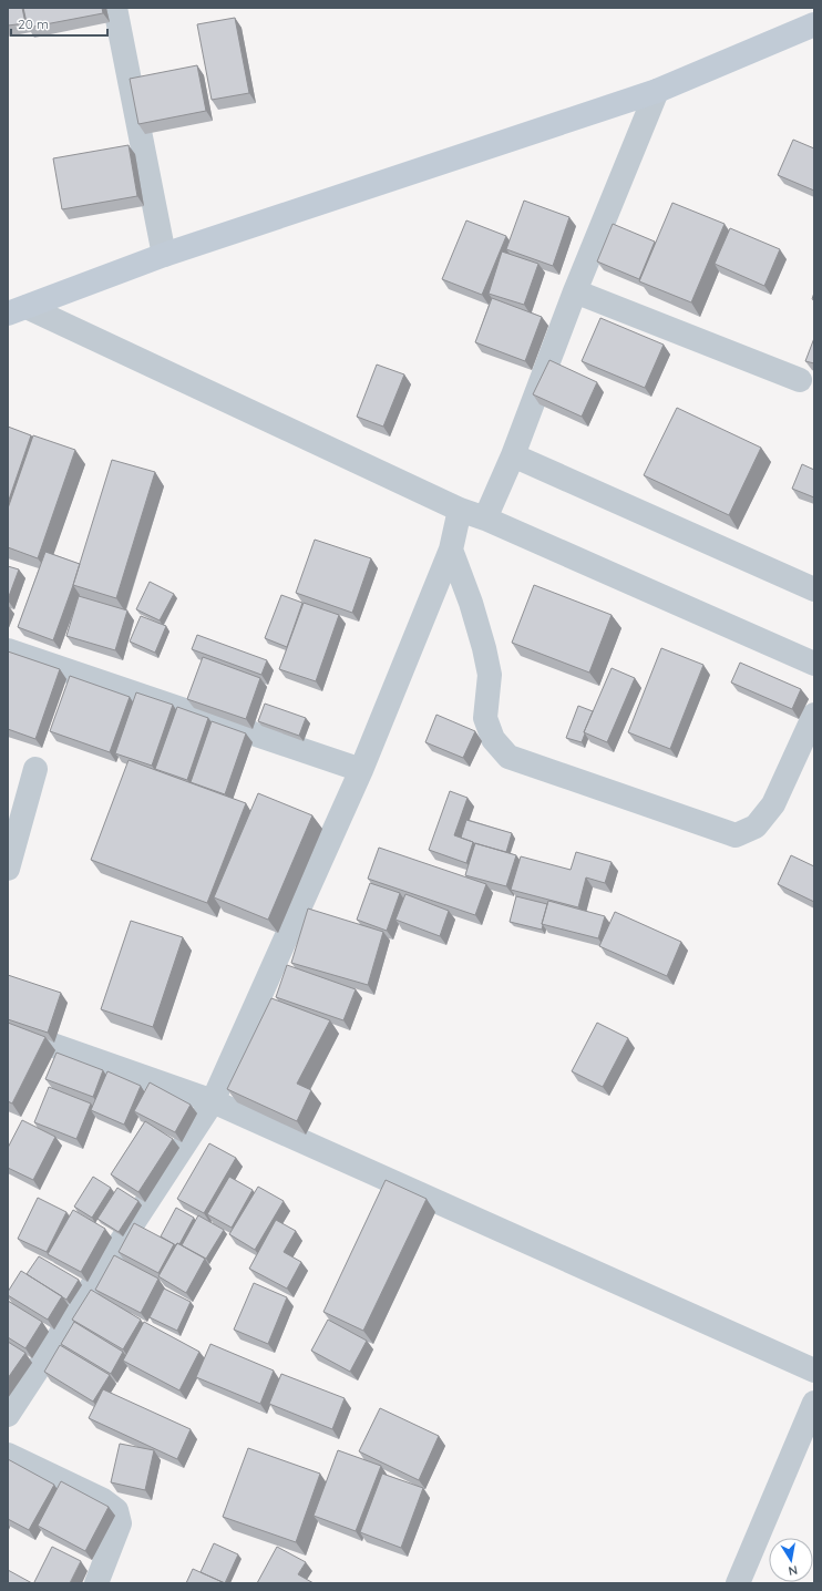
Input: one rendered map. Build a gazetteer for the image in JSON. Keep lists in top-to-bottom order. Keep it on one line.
{"scale_bar":"20 m","north":"bottom"}
